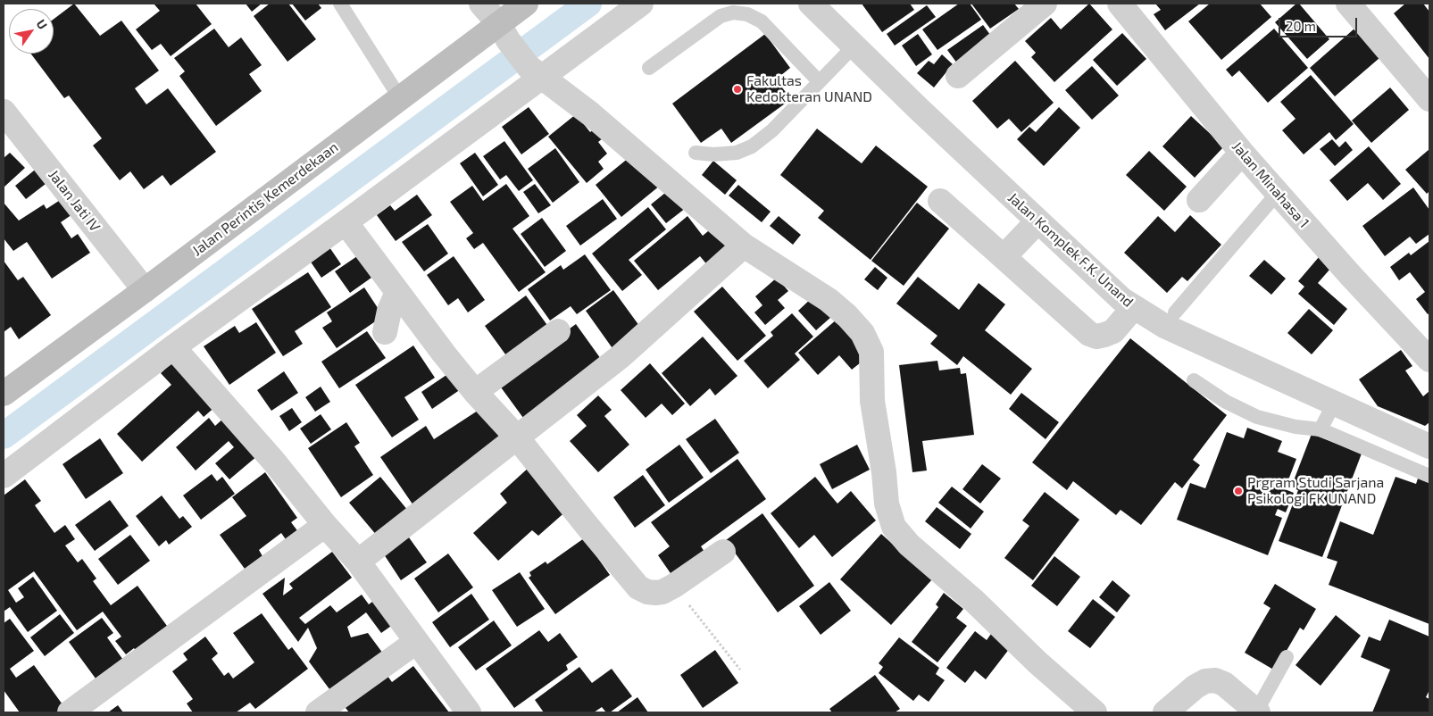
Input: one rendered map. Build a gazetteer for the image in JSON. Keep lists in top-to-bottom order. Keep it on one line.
{"streets":{"main road":["Jalan Perintis Kemerdekaan"],"street":["Jalan Minahasa 1","Jalan Jati IV","Jalan Komplek F.K. Unand"]},"crossings":[["Jalan Perintis Kemerdekaan","Jalan Jati IV"]],"places":["Fakultas Kedokteran UNAND","Prgram Studi Sarjana Psikologi FK UNAND"],"scale_bar":"20 m","north":"top right"}
